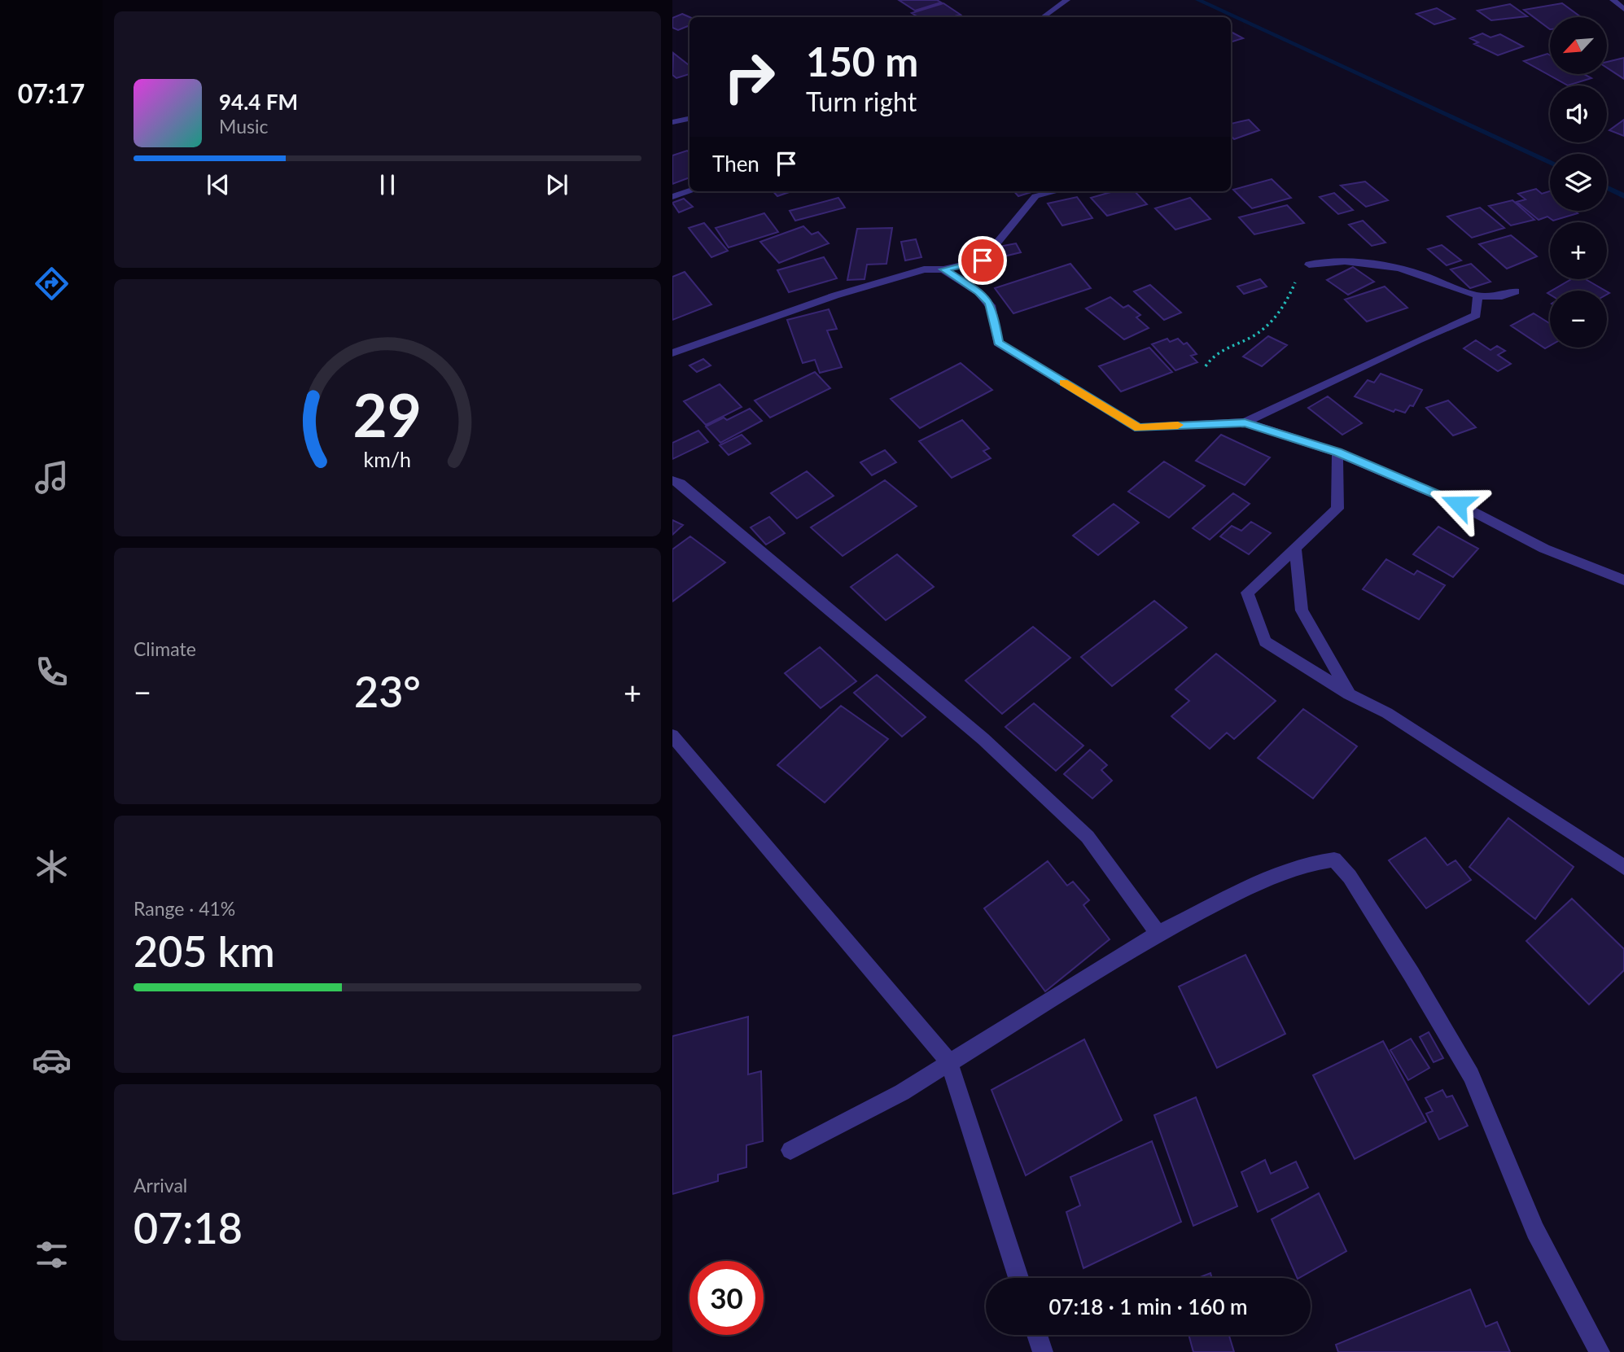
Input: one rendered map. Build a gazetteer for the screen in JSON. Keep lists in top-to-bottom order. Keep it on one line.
{"north":"bottom left","page":{"tabs":"07:17","map_buttons":["+","−"],"turn":["150 m","Turn right"],"song":["94.4 FM","Music"],"then":"Then","tile":["Climate",["Range · 41%","205 km"],["Arrival","07:18"]],"heat":["−","23°","+"],"limit":"30","trip":"07:18 · 1 min · 160 m","gauge":["29","km/h"]}}
